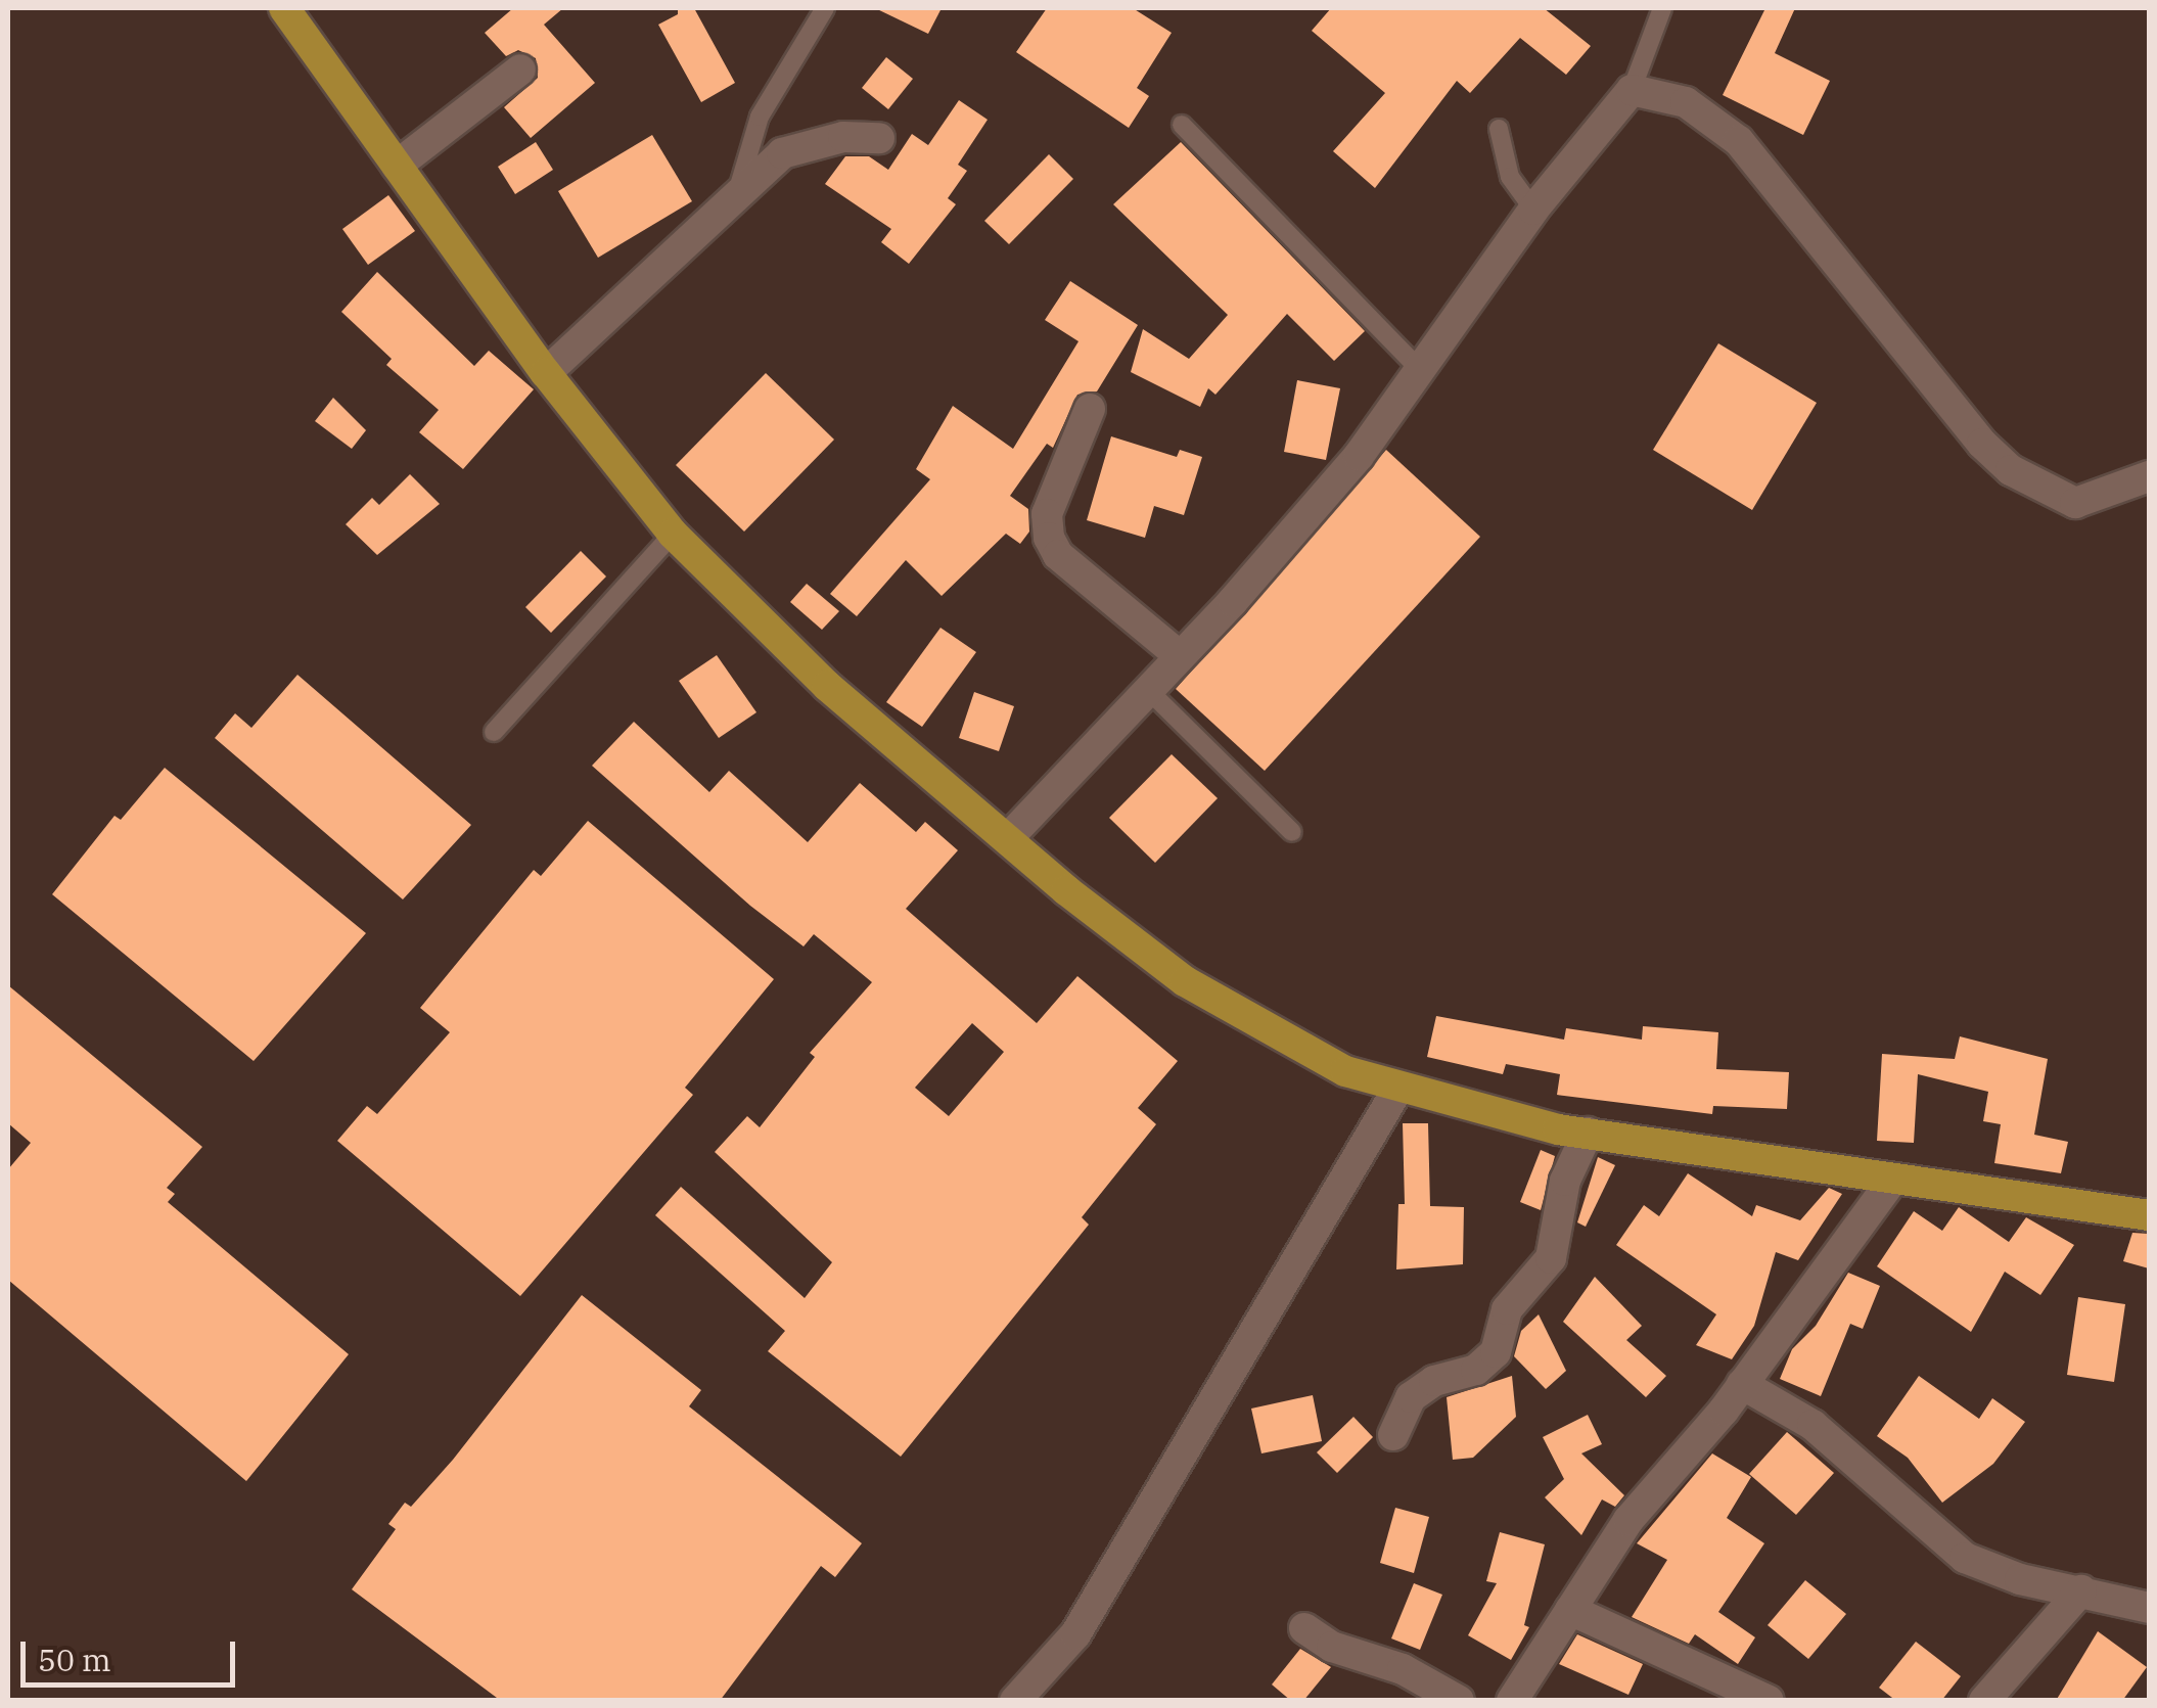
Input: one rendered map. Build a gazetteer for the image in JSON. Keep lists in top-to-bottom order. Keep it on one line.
{"scale_bar":"50 m"}
